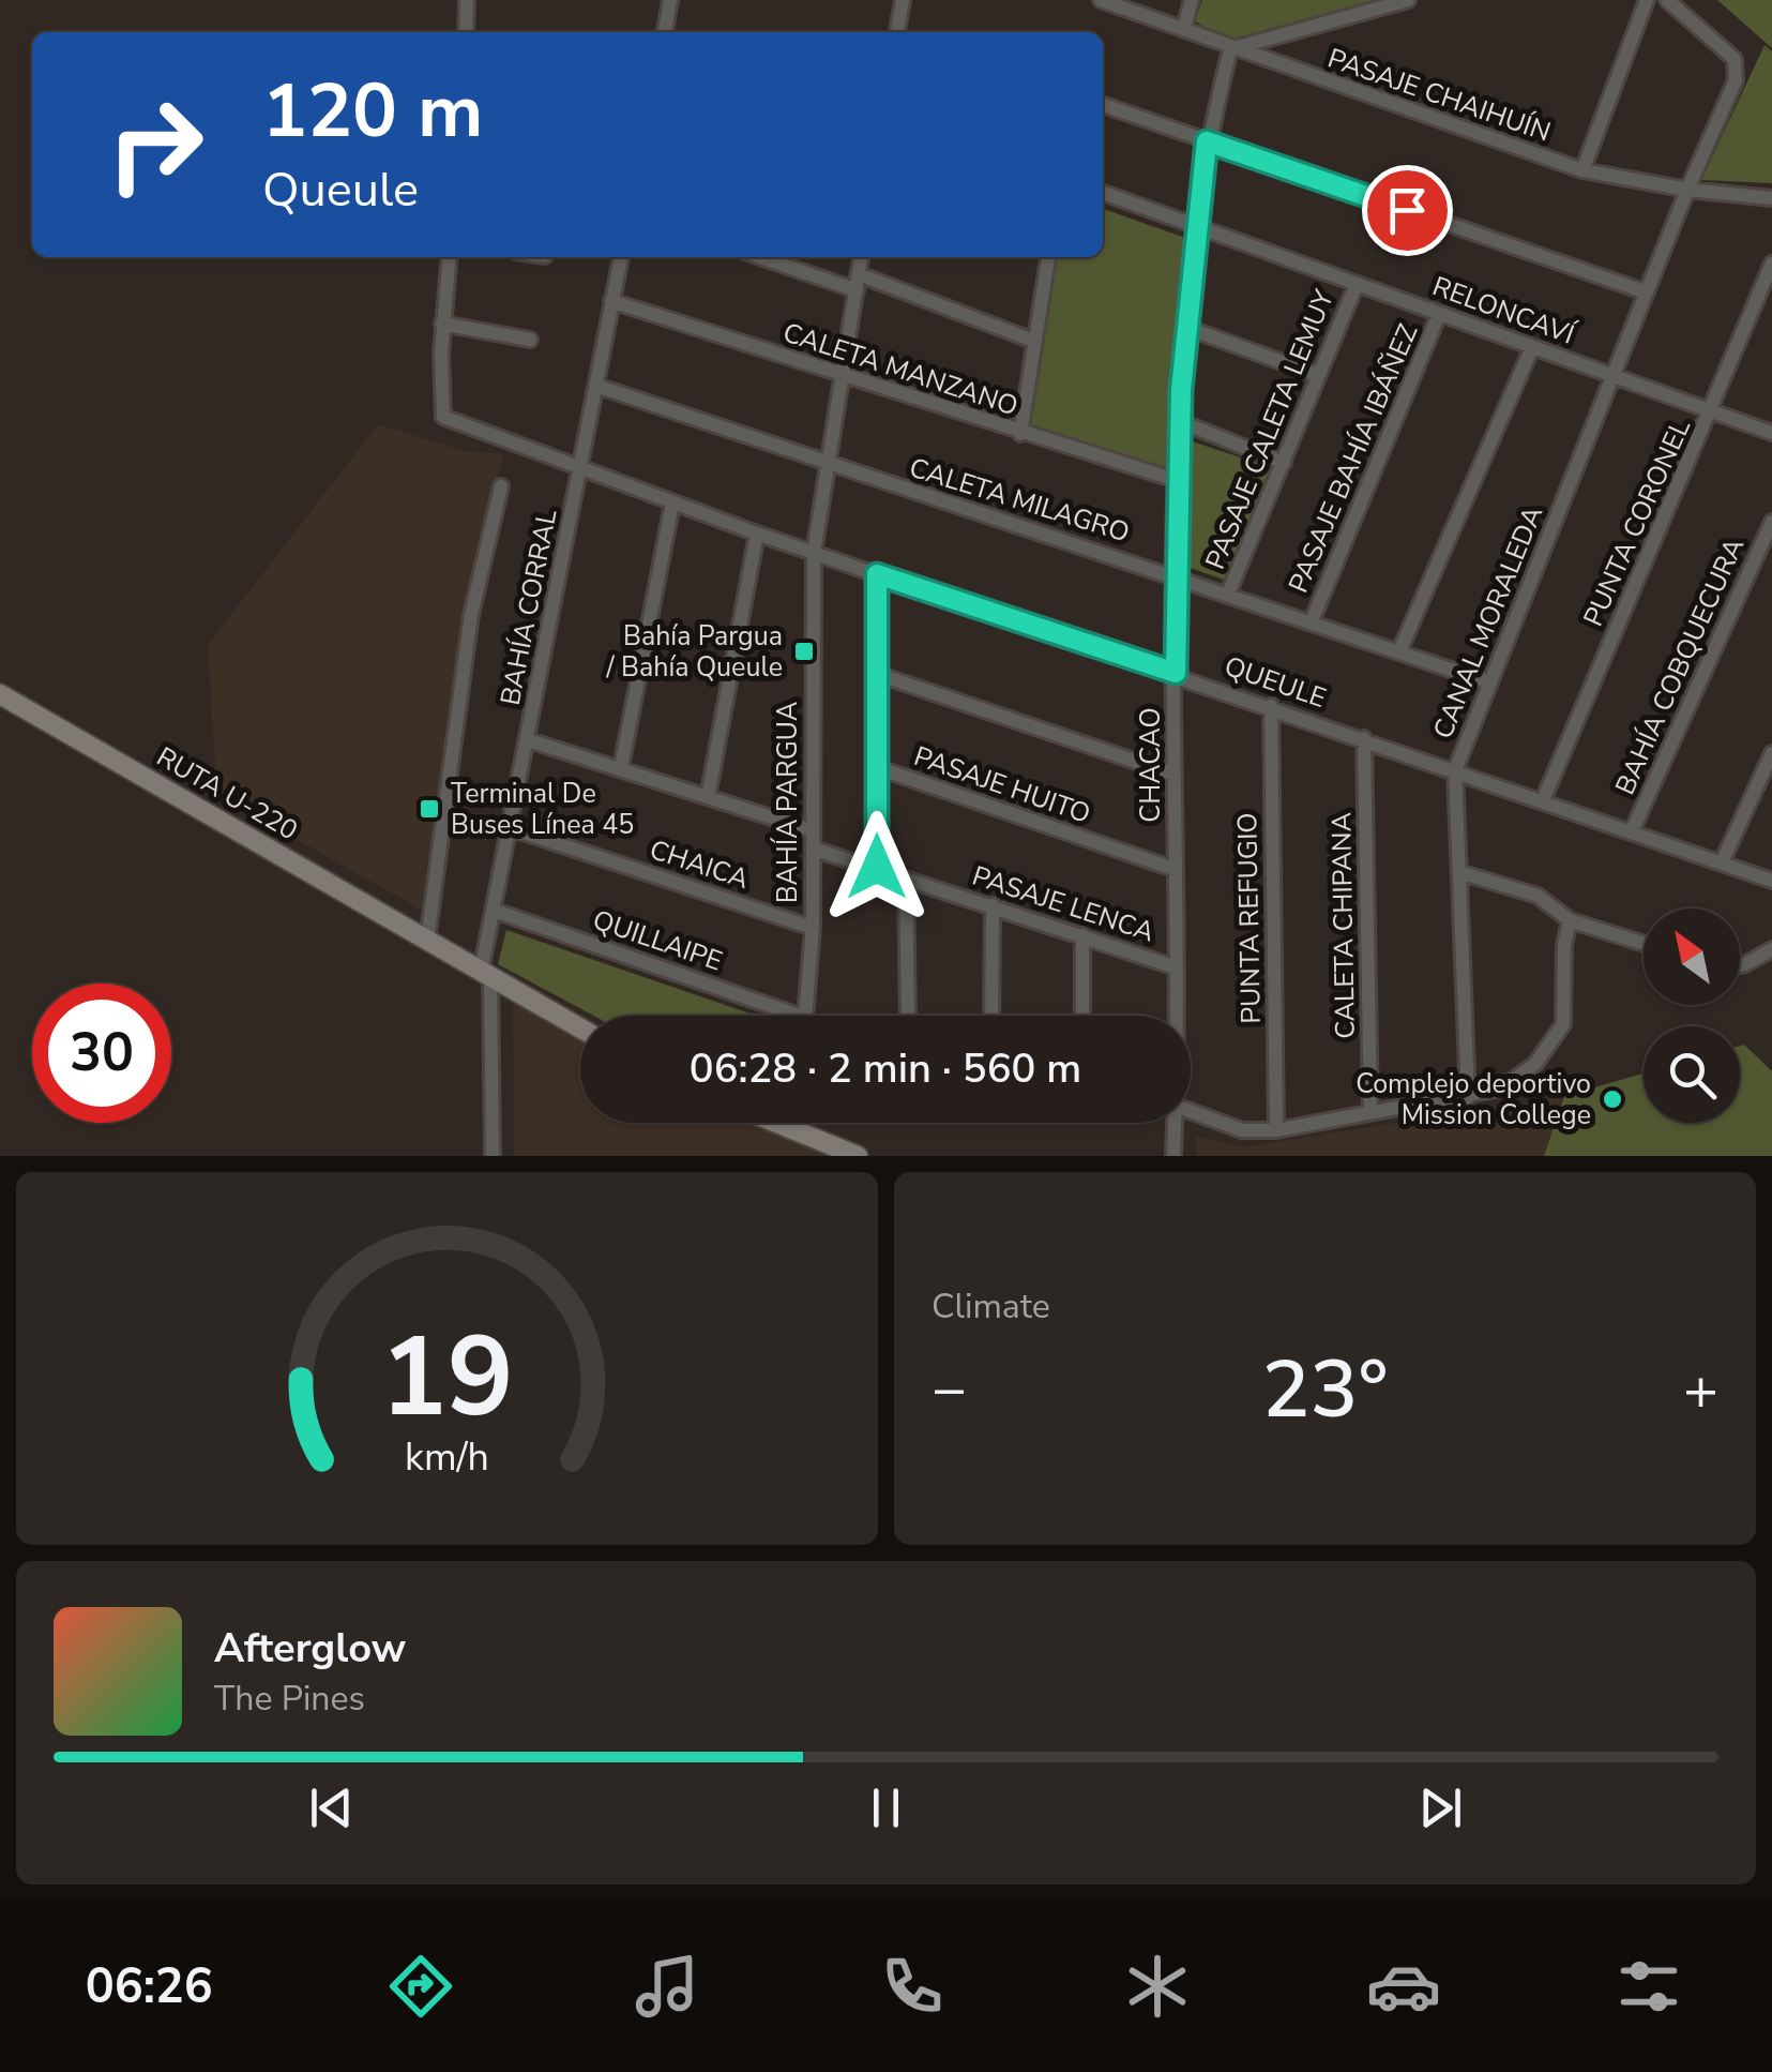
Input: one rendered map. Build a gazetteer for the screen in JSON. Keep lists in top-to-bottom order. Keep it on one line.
{"streets":{"street":["PASAJE CHAIHUÍN","RELONCAVÍ","CALETA MANZANO","PASAJE CALETA LEMUY","PASAJE BAHÍA IBÁÑEZ","CALETA MILAGRO","PUNTA CORONEL","BAHÍA CORRAL","CANAL MORALEDA","BAHÍA COBQUECURA","QUEULE","CHACAO","PASAJE HUITO","RUTA U-220","BAHÍA PARGUA","CHAICA","PASAJE LENCA","PUNTA REFUGIO","CALETA CHIPANA","QUILLAIPE"]},"crossings":[["PASAJE CHAIHUÍN","CANAL MORALEDA"],["PASAJE CHAIHUÍN","CHACAO"],["RELONCAVÍ","PASAJE CALETA LEMUY"],["RELONCAVÍ","PASAJE BAHÍA IBÁÑEZ"],["RELONCAVÍ","PUNTA CORONEL"],["RELONCAVÍ","CANAL MORALEDA"],["RELONCAVÍ","CHACAO"],["CALETA MANZANO","BAHÍA CORRAL"],["CALETA MANZANO","CHACAO"],["CALETA MANZANO","BAHÍA PARGUA"],["PASAJE CALETA LEMUY","CALETA MILAGRO"],["PASAJE BAHÍA IBÁÑEZ","CALETA MILAGRO"],["CALETA MILAGRO","BAHÍA CORRAL"],["CALETA MILAGRO","CANAL MORALEDA"],["CALETA MILAGRO","CHACAO"],["CALETA MILAGRO","BAHÍA PARGUA"],["PUNTA CORONEL","QUEULE"],["BAHÍA CORRAL","QUEULE"],["BAHÍA CORRAL","RUTA U-220"],["BAHÍA CORRAL","CHAICA"],["BAHÍA CORRAL","QUILLAIPE"],["CANAL MORALEDA","QUEULE"],["BAHÍA COBQUECURA","QUEULE"],["QUEULE","CHACAO"],["QUEULE","BAHÍA PARGUA"],["QUEULE","PUNTA REFUGIO"],["QUEULE","CALETA CHIPANA"],["CHACAO","PASAJE HUITO"],["CHACAO","PASAJE LENCA"],["BAHÍA PARGUA","CHAICA"],["BAHÍA PARGUA","PASAJE LENCA"]],"places":{"transit":["Bahía Pargua / Bahía Queule","Terminal De Buses Línea 45"],"other":["Complejo deportivo Mission College"]},"north":"top left","page":{"turn":["120 m","Queule"],"limit":"30","trip":"06:28 · 2 min · 560 m","tile":"Climate","heat":["−","23°","+"],"song":["Afterglow","The Pines"],"tabs":"06:26","gauge":["19","km/h"]}}
